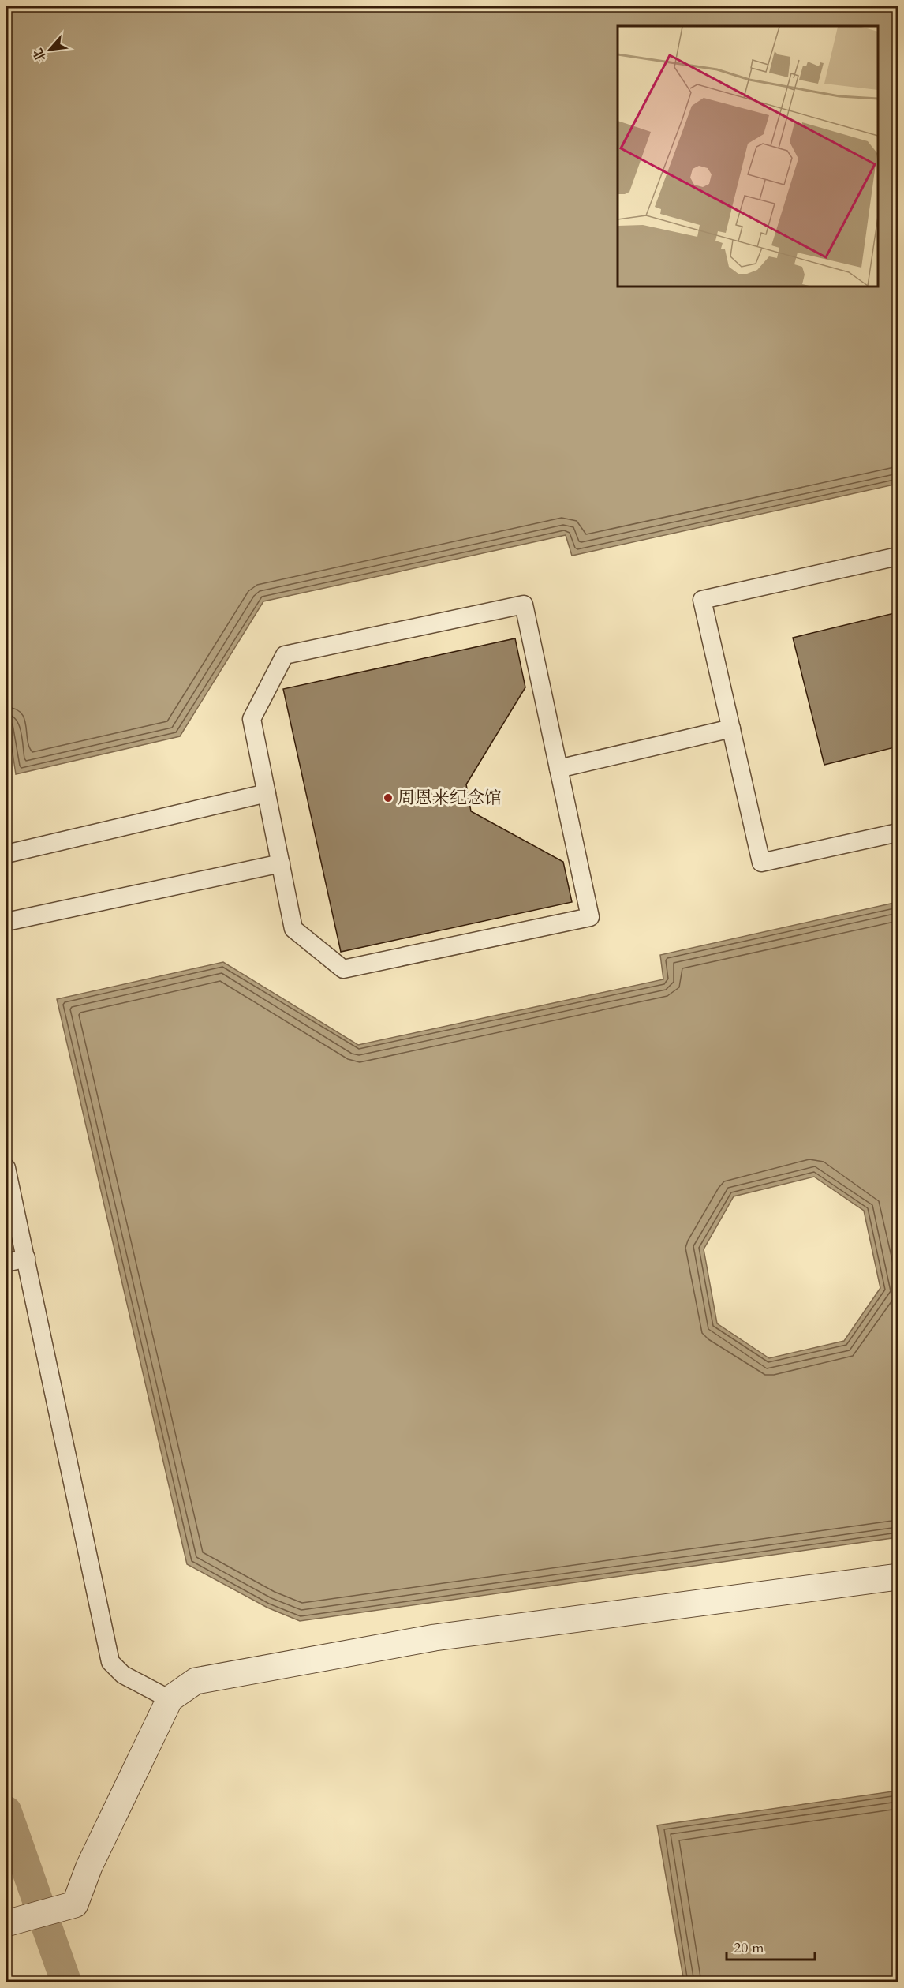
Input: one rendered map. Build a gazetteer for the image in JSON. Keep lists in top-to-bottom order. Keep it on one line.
{"places":["周恩来纪念馆"],"scale_bar":"20 m","north":"bottom left"}
